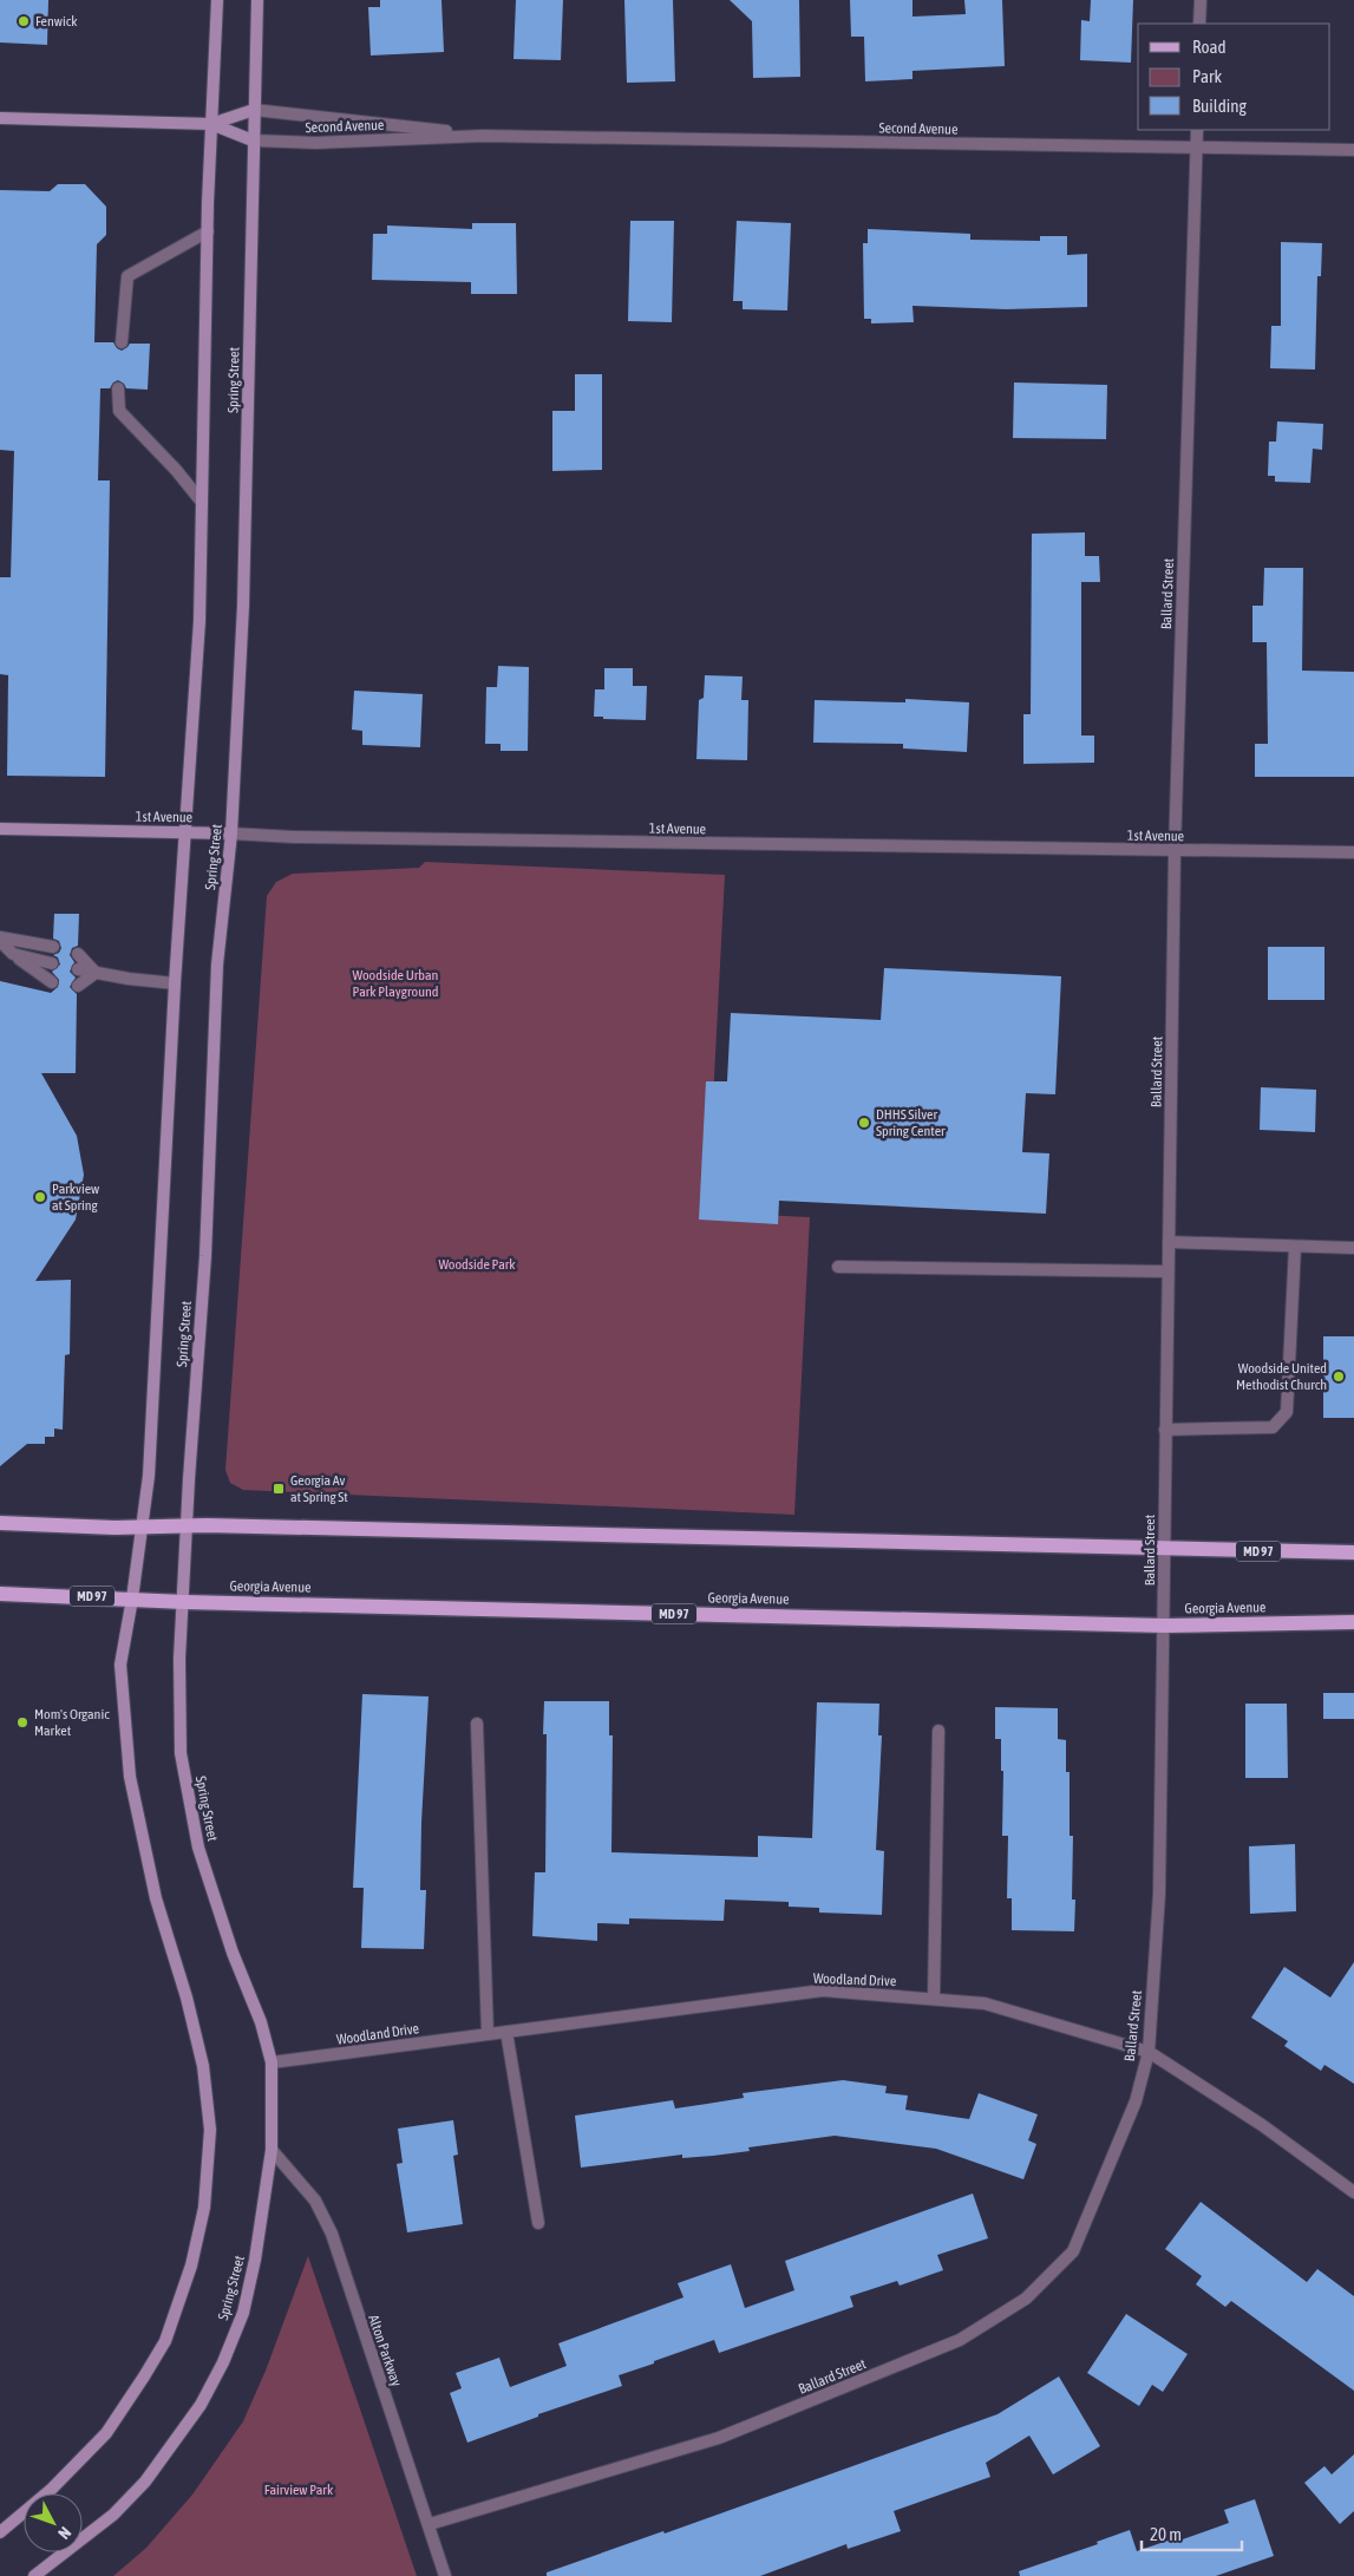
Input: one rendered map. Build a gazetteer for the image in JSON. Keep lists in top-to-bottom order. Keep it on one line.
{"streets":{"main road":["Second Avenue","Spring Street","1st Avenue","MD 97","Georgia Avenue"],"street":["Ballard Street","Woodland Drive","Alton Parkway"]},"crossings":[["Second Avenue","Spring Street"],["Second Avenue","Ballard Street"],["Spring Street","1st Avenue"],["Spring Street","MD 97"],["Spring Street","Georgia Avenue"],["Spring Street","Woodland Drive"],["Spring Street","Alton Parkway"],["Ballard Street","1st Avenue"],["Ballard Street","MD 97"],["Ballard Street","Georgia Avenue"],["Ballard Street","Woodland Drive"],["Ballard Street","Alton Parkway"]],"parks":["Woodside Urban Park Playground","Woodside Park","Fairview Park"],"places":{"other":["Fenwick","DHHS Silver Spring Center","Parkview at Spring","Woodside United Methodist Church","Mom's Organic Market"],"transit":["Georgia Av at Spring St"]},"legend":["Road","Park","Building"],"scale_bar":"20 m","north":"bottom right"}
